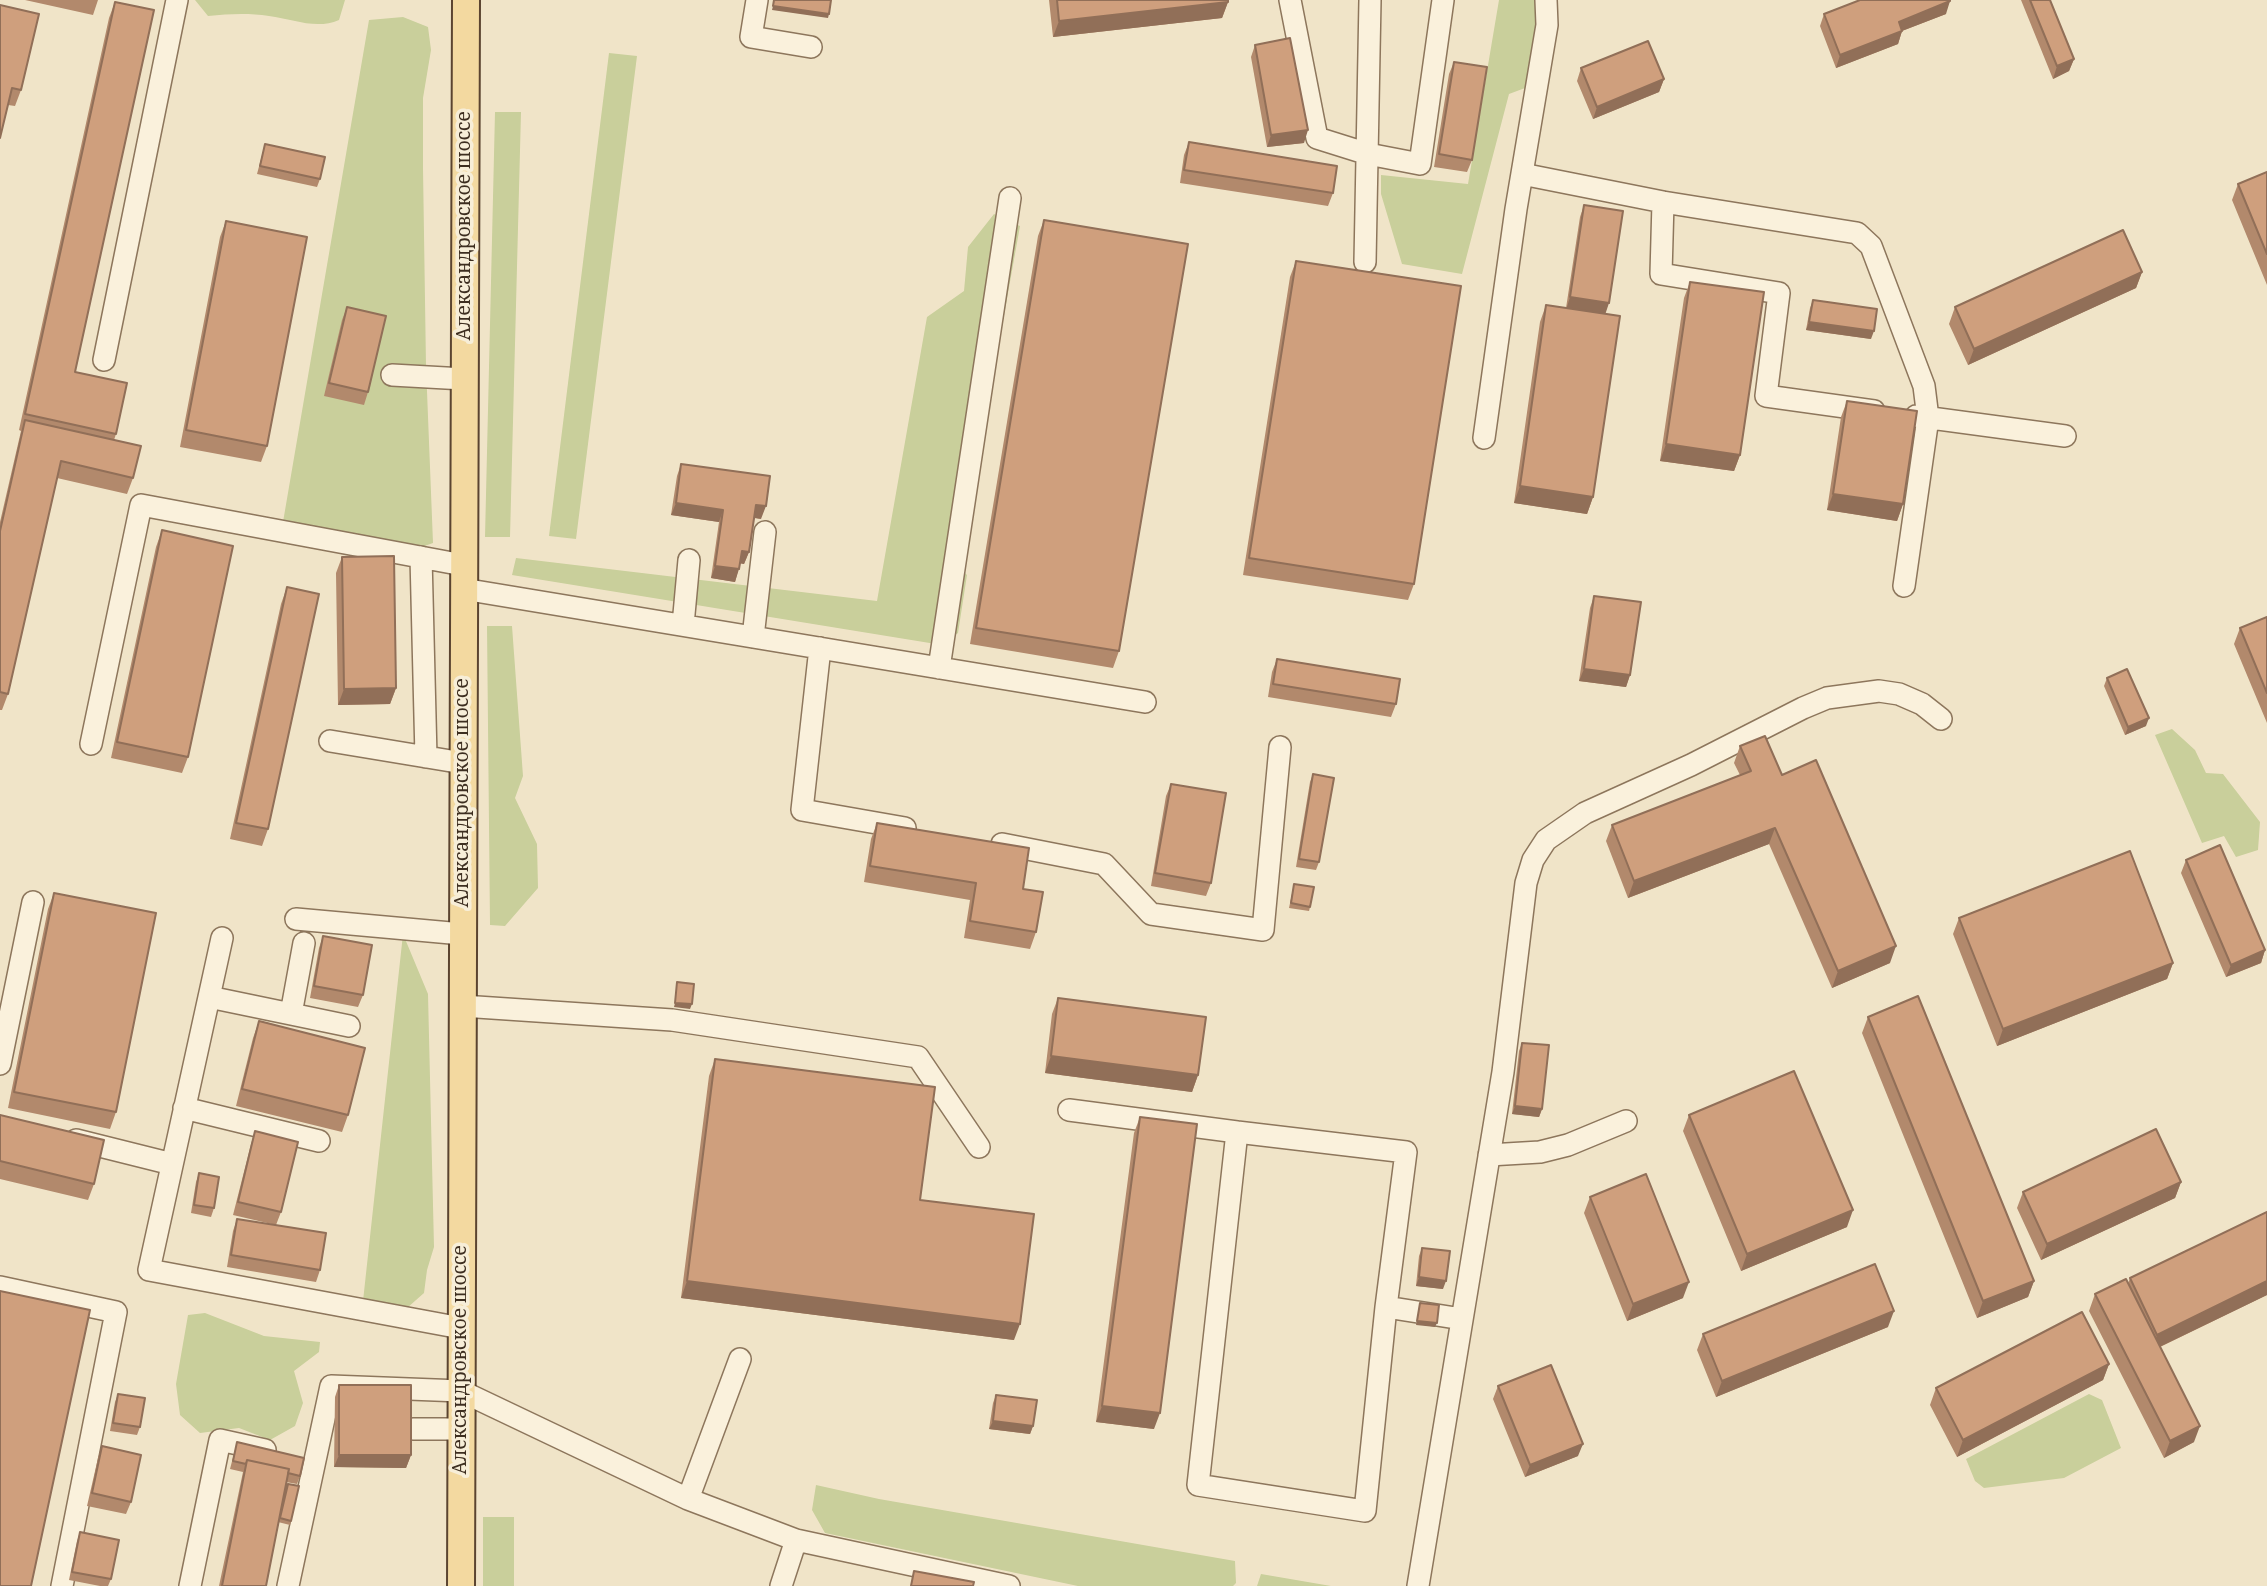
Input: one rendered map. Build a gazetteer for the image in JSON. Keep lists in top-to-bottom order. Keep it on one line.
{"streets":{"main road":["Александровское шоссе"]}}
